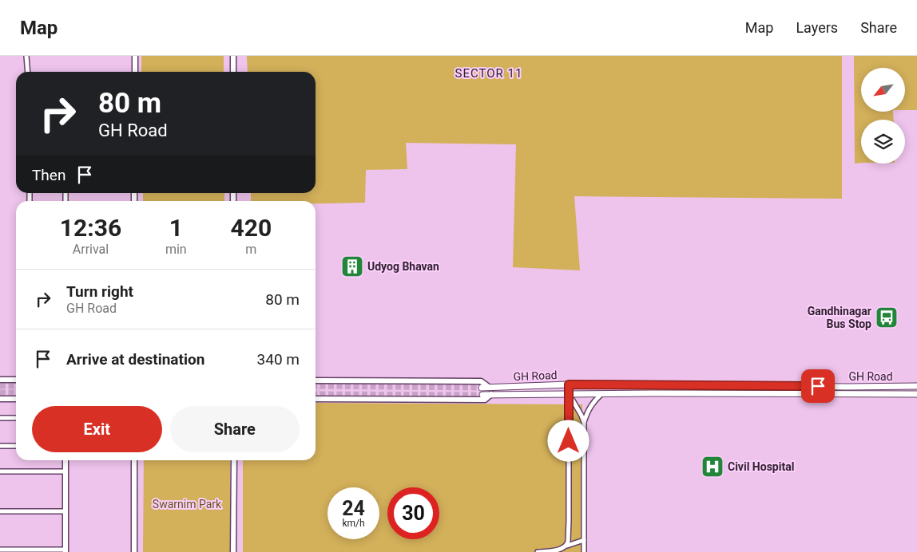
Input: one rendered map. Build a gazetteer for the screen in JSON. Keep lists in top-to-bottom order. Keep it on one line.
{"streets":{"main road":["GH Road"]},"districts":["SECTOR 11"],"parks":["Swarnim Park"],"places":{"building":["Udyog Bhavan"],"bus stop":["Gandhinagar Bus Stop"],"hospital":["Civil Hospital"]},"north":"bottom left","page":{"header":"Map","nav":["Map","Layers","Share"],"turn":["80 m","GH Road"],"then":"Then","eta":["12:36","Arrival","1","min","420","m"],"list":[{"name":"Turn right","note":"GH Road","value":"80 m"},{"name":"Arrive at destination","value":"340 m"}],"buttons":["Exit","Share"],"speed":"24 km/h","limit":"30"}}
